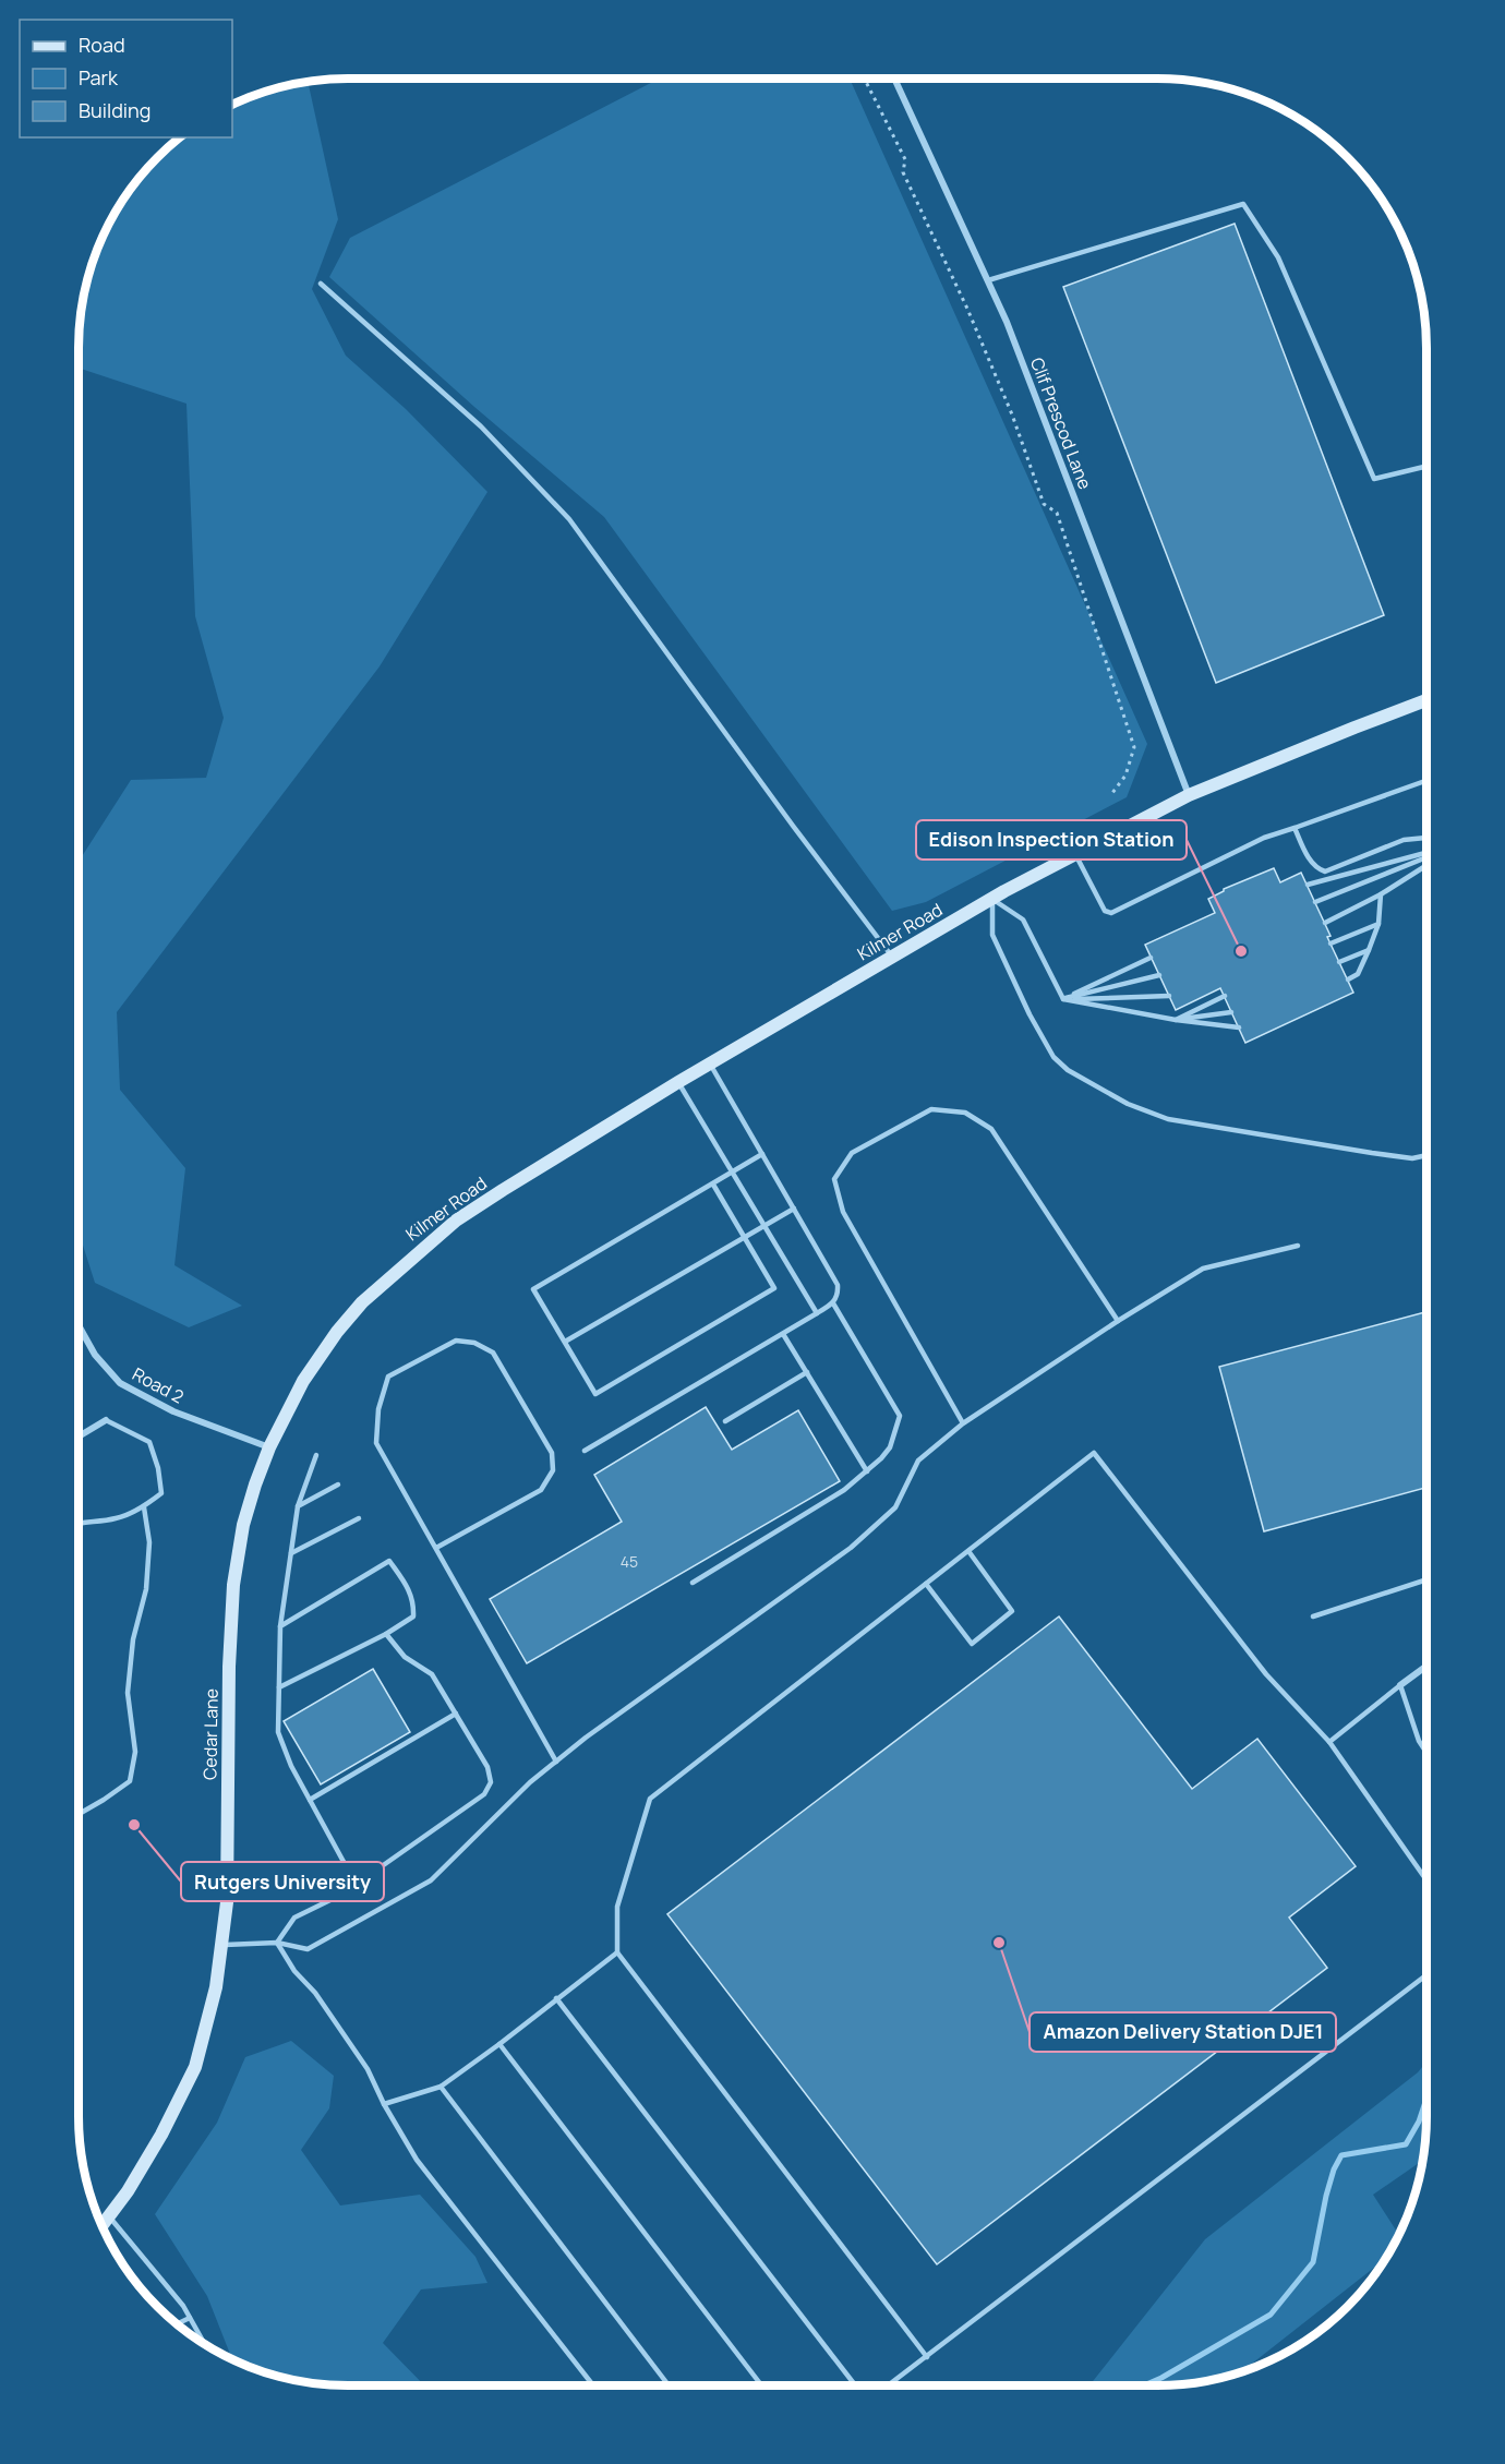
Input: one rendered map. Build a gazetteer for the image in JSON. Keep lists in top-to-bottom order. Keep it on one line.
{"streets":{"street":["Clif Prescod Lane","Kilmer Road","Road 2","Cedar Lane"]},"crossings":[["Clif Prescod Lane","Kilmer Road"],["Kilmer Road","Cedar Lane"],["Road 2","Cedar Lane"]],"places":["Edison Inspection Station","Rutgers University","Amazon Delivery Station DJE1"],"house_numbers":["45"],"legend":["Road","Park","Building"]}
